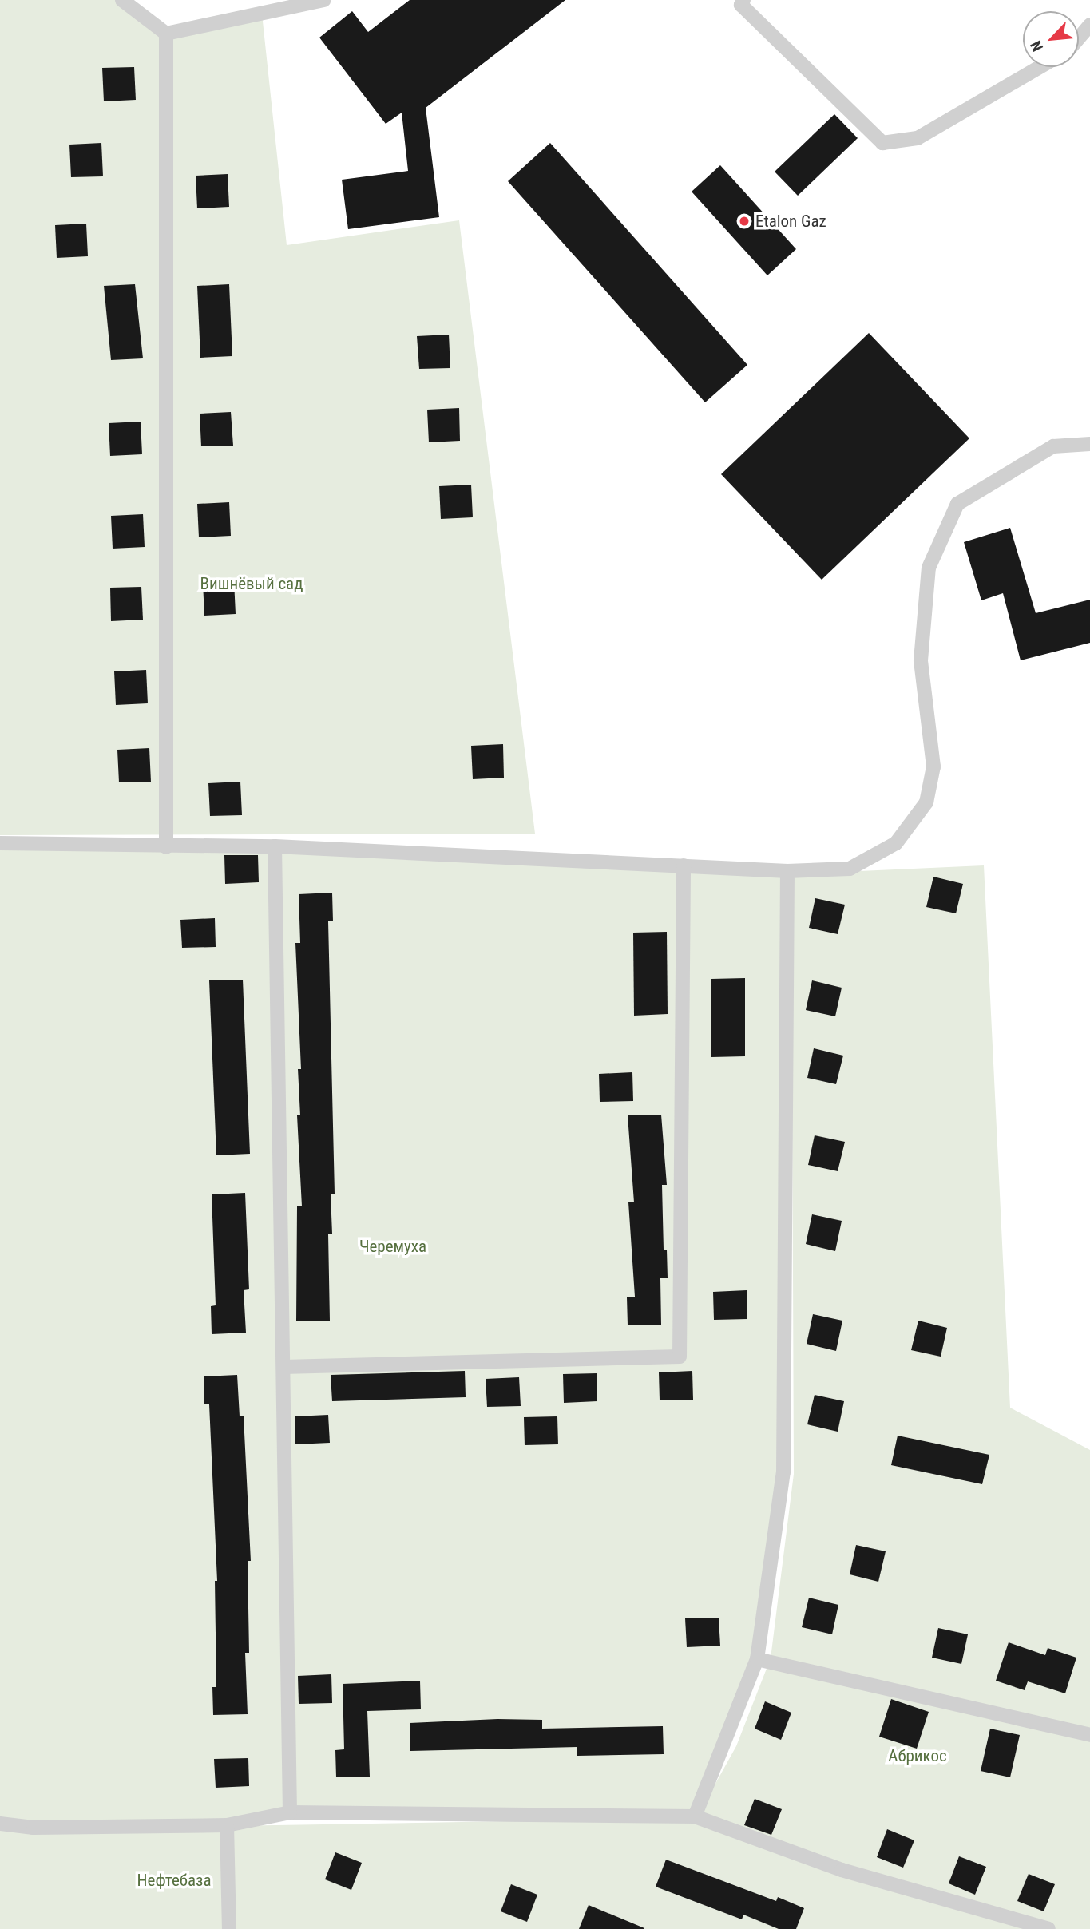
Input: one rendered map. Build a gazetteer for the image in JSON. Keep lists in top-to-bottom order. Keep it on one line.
{"parks":["Вишнёвый сад","Черемуха","Абрикос","Нефтебаза"],"places":["Etalon Gaz"],"north":"bottom left"}
